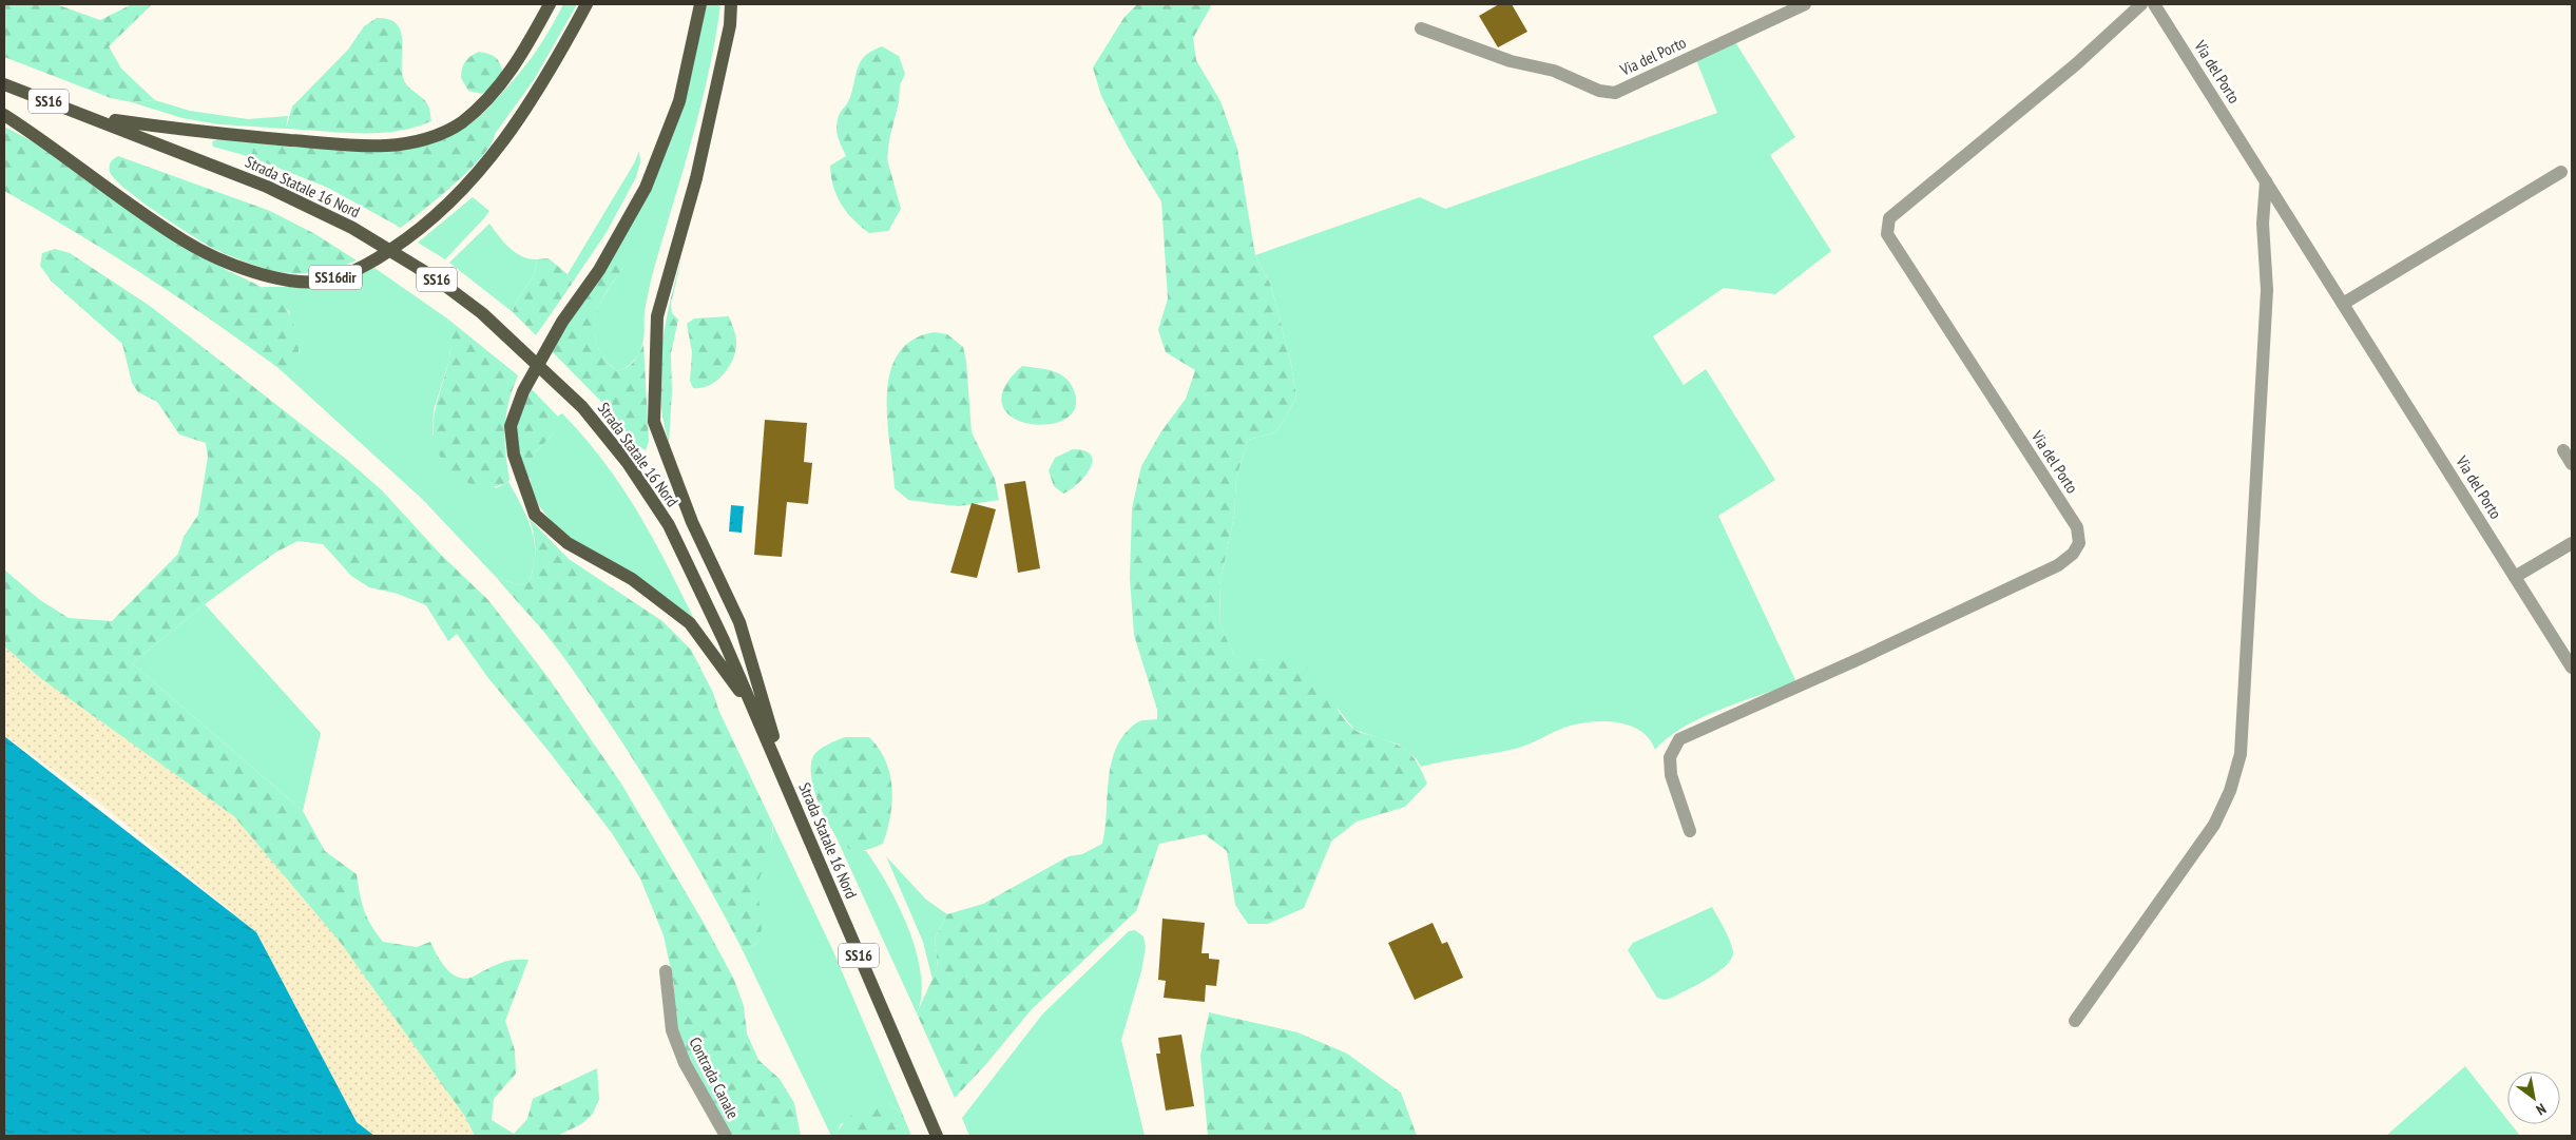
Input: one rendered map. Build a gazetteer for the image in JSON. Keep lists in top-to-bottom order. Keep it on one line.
{"streets":{"main road":["SS16","Strada Statale 16 Nord","SS16dir"],"street":["Via del Porto","Contrada Canale"]},"north":"bottom right"}
